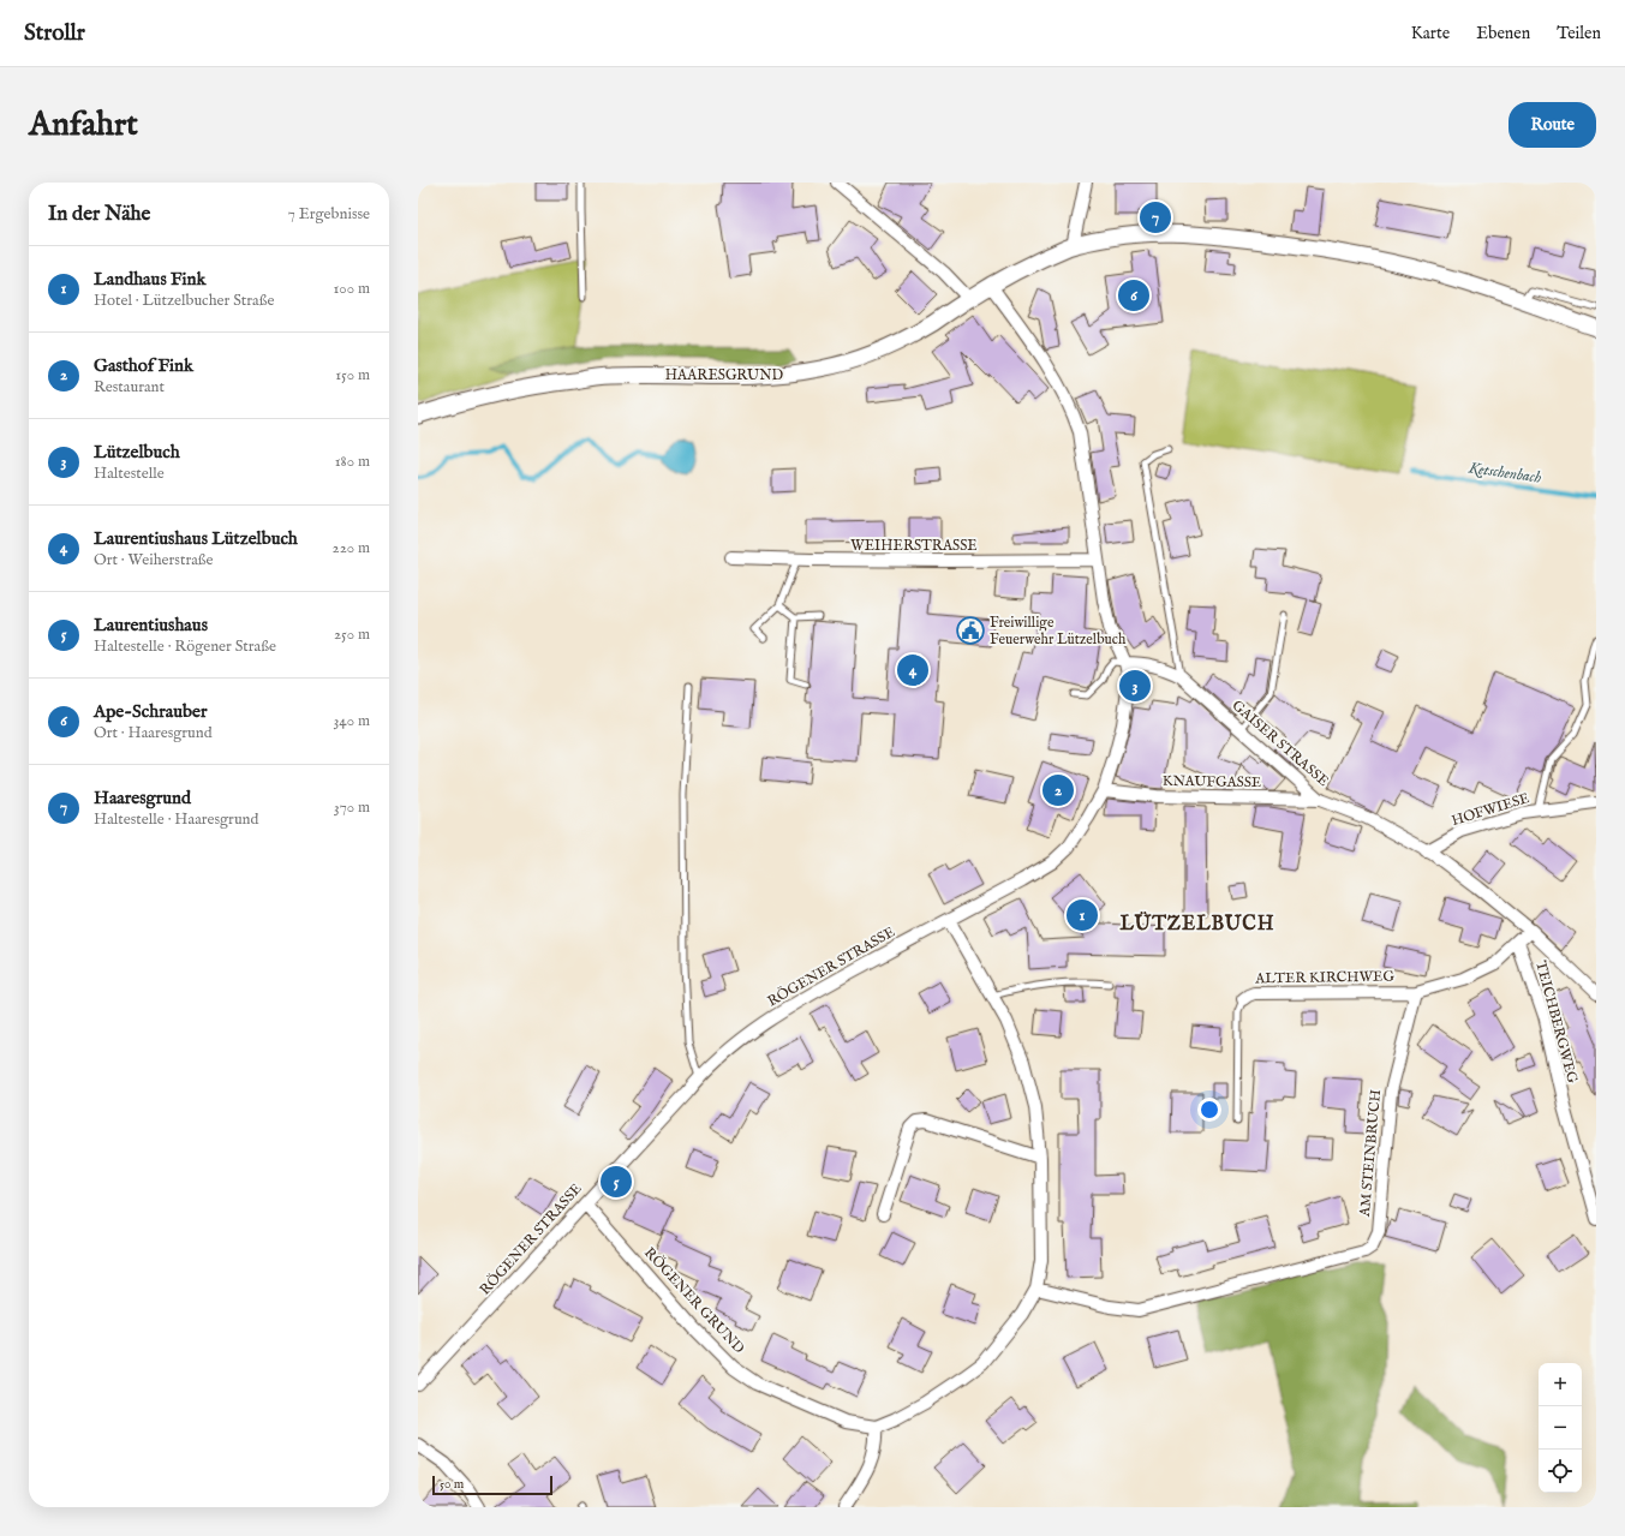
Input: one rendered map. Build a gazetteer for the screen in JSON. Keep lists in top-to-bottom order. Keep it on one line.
{"streets":{"street":["HAARESGRUND","WEIHERSTRASSE","GAISER STRASSE","KNAUFGASSE","HOFWIESE","RÖGENER STRASSE","ALTER KIRCHWEG","TEICHBERGWEG","AM STEINBRUCH","RÖGENER GRUND"]},"crossings":[["HAARESGRUND","RÖGENER STRASSE"],["WEIHERSTRASSE","RÖGENER STRASSE"],["GAISER STRASSE","KNAUFGASSE"],["GAISER STRASSE","HOFWIESE"],["GAISER STRASSE","RÖGENER STRASSE"],["KNAUFGASSE","RÖGENER STRASSE"],["RÖGENER STRASSE","RÖGENER GRUND"],["ALTER KIRCHWEG","AM STEINBRUCH"]],"districts":["LÜTZELBUCH"],"water":["Ketschenbach"],"places":{"public building":["Freiwillige Feuerwehr Lützelbuch"]},"scale_bar":"50 m","page":{"header":"Strollr","nav":["Karte","Ebenen","Teilen"],"buttons":"Route","title":"Anfahrt","heading":["In der Nähe","7 Ergebnisse"],"pins":["7","6","4","3","2","1","5"],"list":[{"mark":"1","name":"Landhaus Fink","note":"Hotel · Lützelbucher Straße","value":"100 m"},{"mark":"2","name":"Gasthof Fink","note":"Restaurant","value":"150 m"},{"mark":"3","name":"Lützelbuch","note":"Haltestelle","value":"180 m"},{"mark":"4","name":"Laurentiushaus Lützelbuch","note":"Ort · Weiherstraße","value":"220 m"},{"mark":"5","name":"Laurentiushaus","note":"Haltestelle · Rögener Straße","value":"250 m"},{"mark":"6","name":"Ape-Schrauber","note":"Ort · Haaresgrund","value":"340 m"},{"mark":"7","name":"Haaresgrund","note":"Haltestelle · Haaresgrund","value":"370 m"}],"map_buttons":["+","−"],"scale":"50 m"}}
